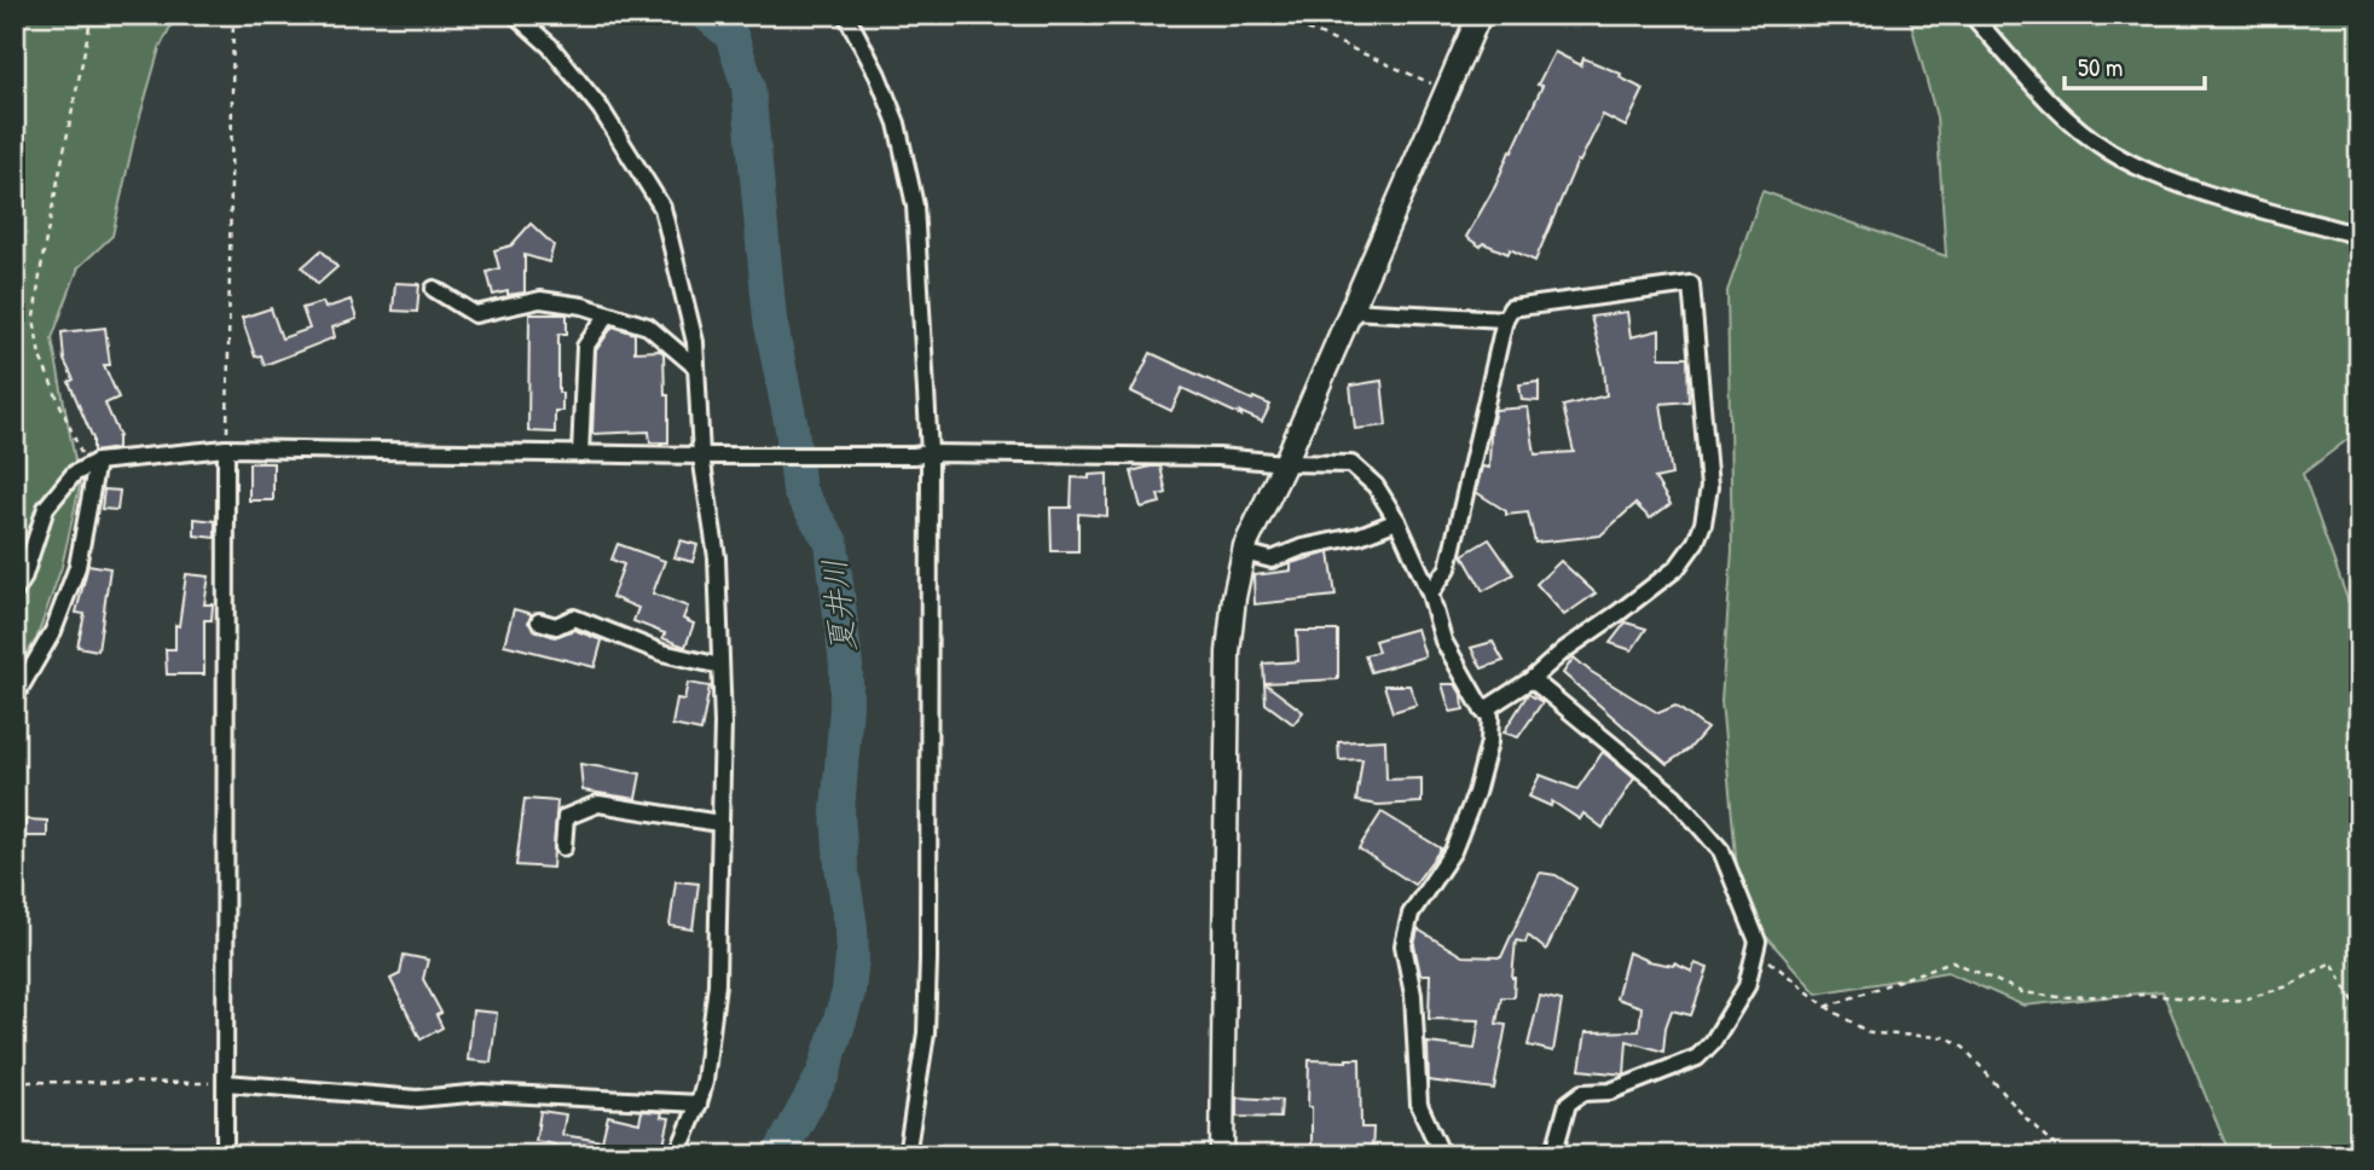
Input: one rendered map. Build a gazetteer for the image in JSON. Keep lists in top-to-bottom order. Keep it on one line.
{"water":["夏井川"],"scale_bar":"50 m"}
